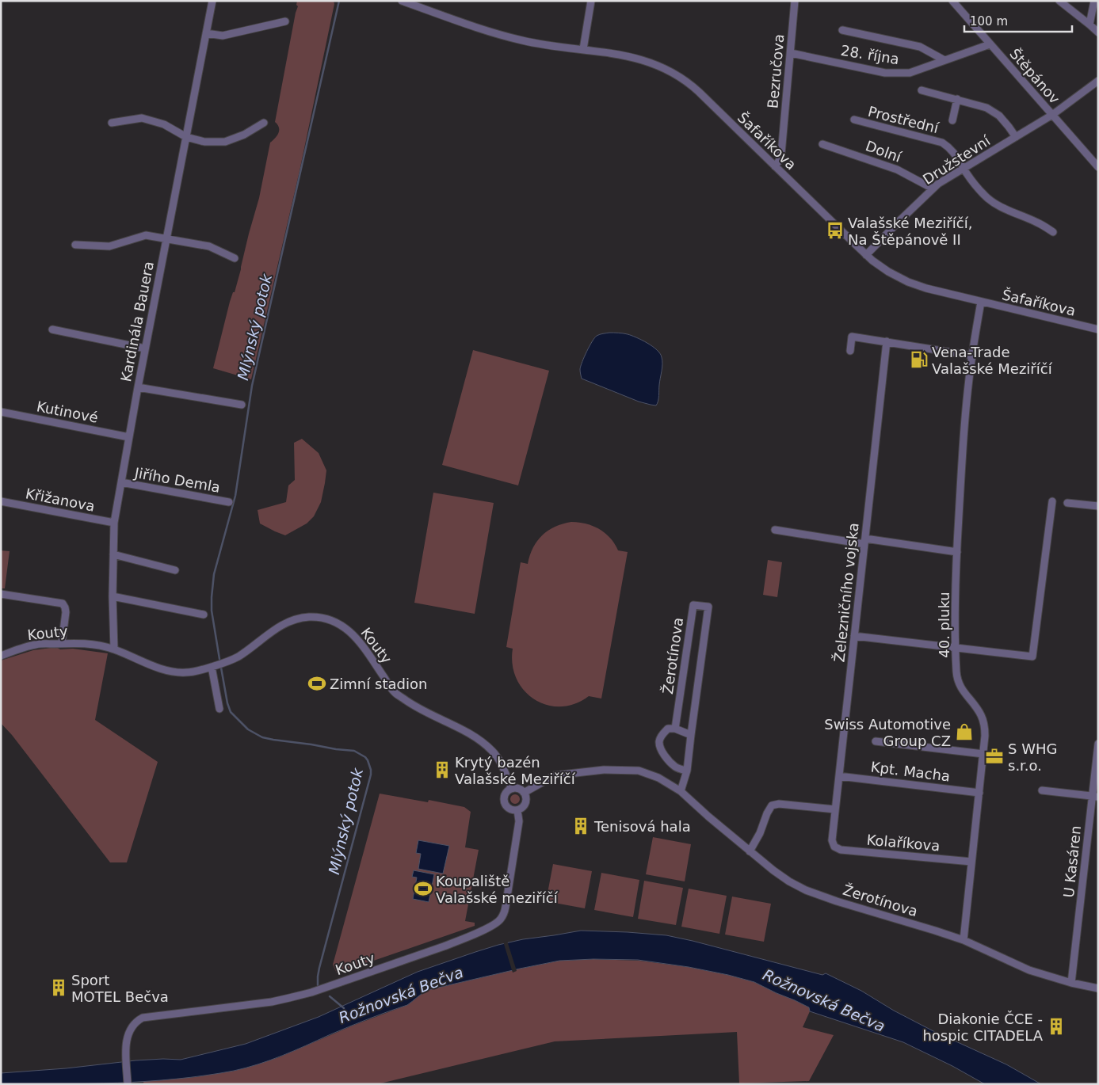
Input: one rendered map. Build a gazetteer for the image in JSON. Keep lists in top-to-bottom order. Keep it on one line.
{"streets":{"street":["28. října","Bezručova","Štěpánov","Prostřední","Šafaříkova","Dolní","Družstevní","Kardinála Bauera","Kutinové","Jiřího Demla","Křižanova","Železničního vojska","40. pluku","Kouty","Žerotínova","Kpt. Macha","Kolaříkova","U Kasáren"]},"crossings":[["28. října","Bezručova"],["28. října","Štěpánov"],["Bezručova","Šafaříkova"],["Štěpánov","Družstevní"],["Prostřední","Družstevní"],["Šafaříkova","Družstevní"],["Šafaříkova","40. pluku"],["Dolní","Družstevní"],["Kardinála Bauera","Kutinové"],["Kardinála Bauera","Jiřího Demla"],["Kardinála Bauera","Křižanova"],["Kardinála Bauera","Kouty"],["Železničního vojska","Kpt. Macha"],["Železničního vojska","Kolaříkova"],["40. pluku","Žerotínova"],["40. pluku","Kpt. Macha"],["40. pluku","Kolaříkova"],["Kouty","Žerotínova"],["Žerotínova","U Kasáren"]],"water":["Mlýnský potok","Rožnovská Bečva"],"places":{"bus stop":["Valašské Meziříčí, Na Štěpánově II"],"fuel station":["Vena-Trade Valašské Meziříčí"],"sports":["Zimní stadion","Koupaliště Valašské meziříčí"],"shop":["Swiss Automotive Group CZ"],"office":["S WHG s.r.o."],"building":["Krytý bazén Valašské Meziříčí","Tenisová hala","Sport MOTEL Bečva","Diakonie ČCE - hospic CITADELA"]},"scale_bar":"100 m"}
